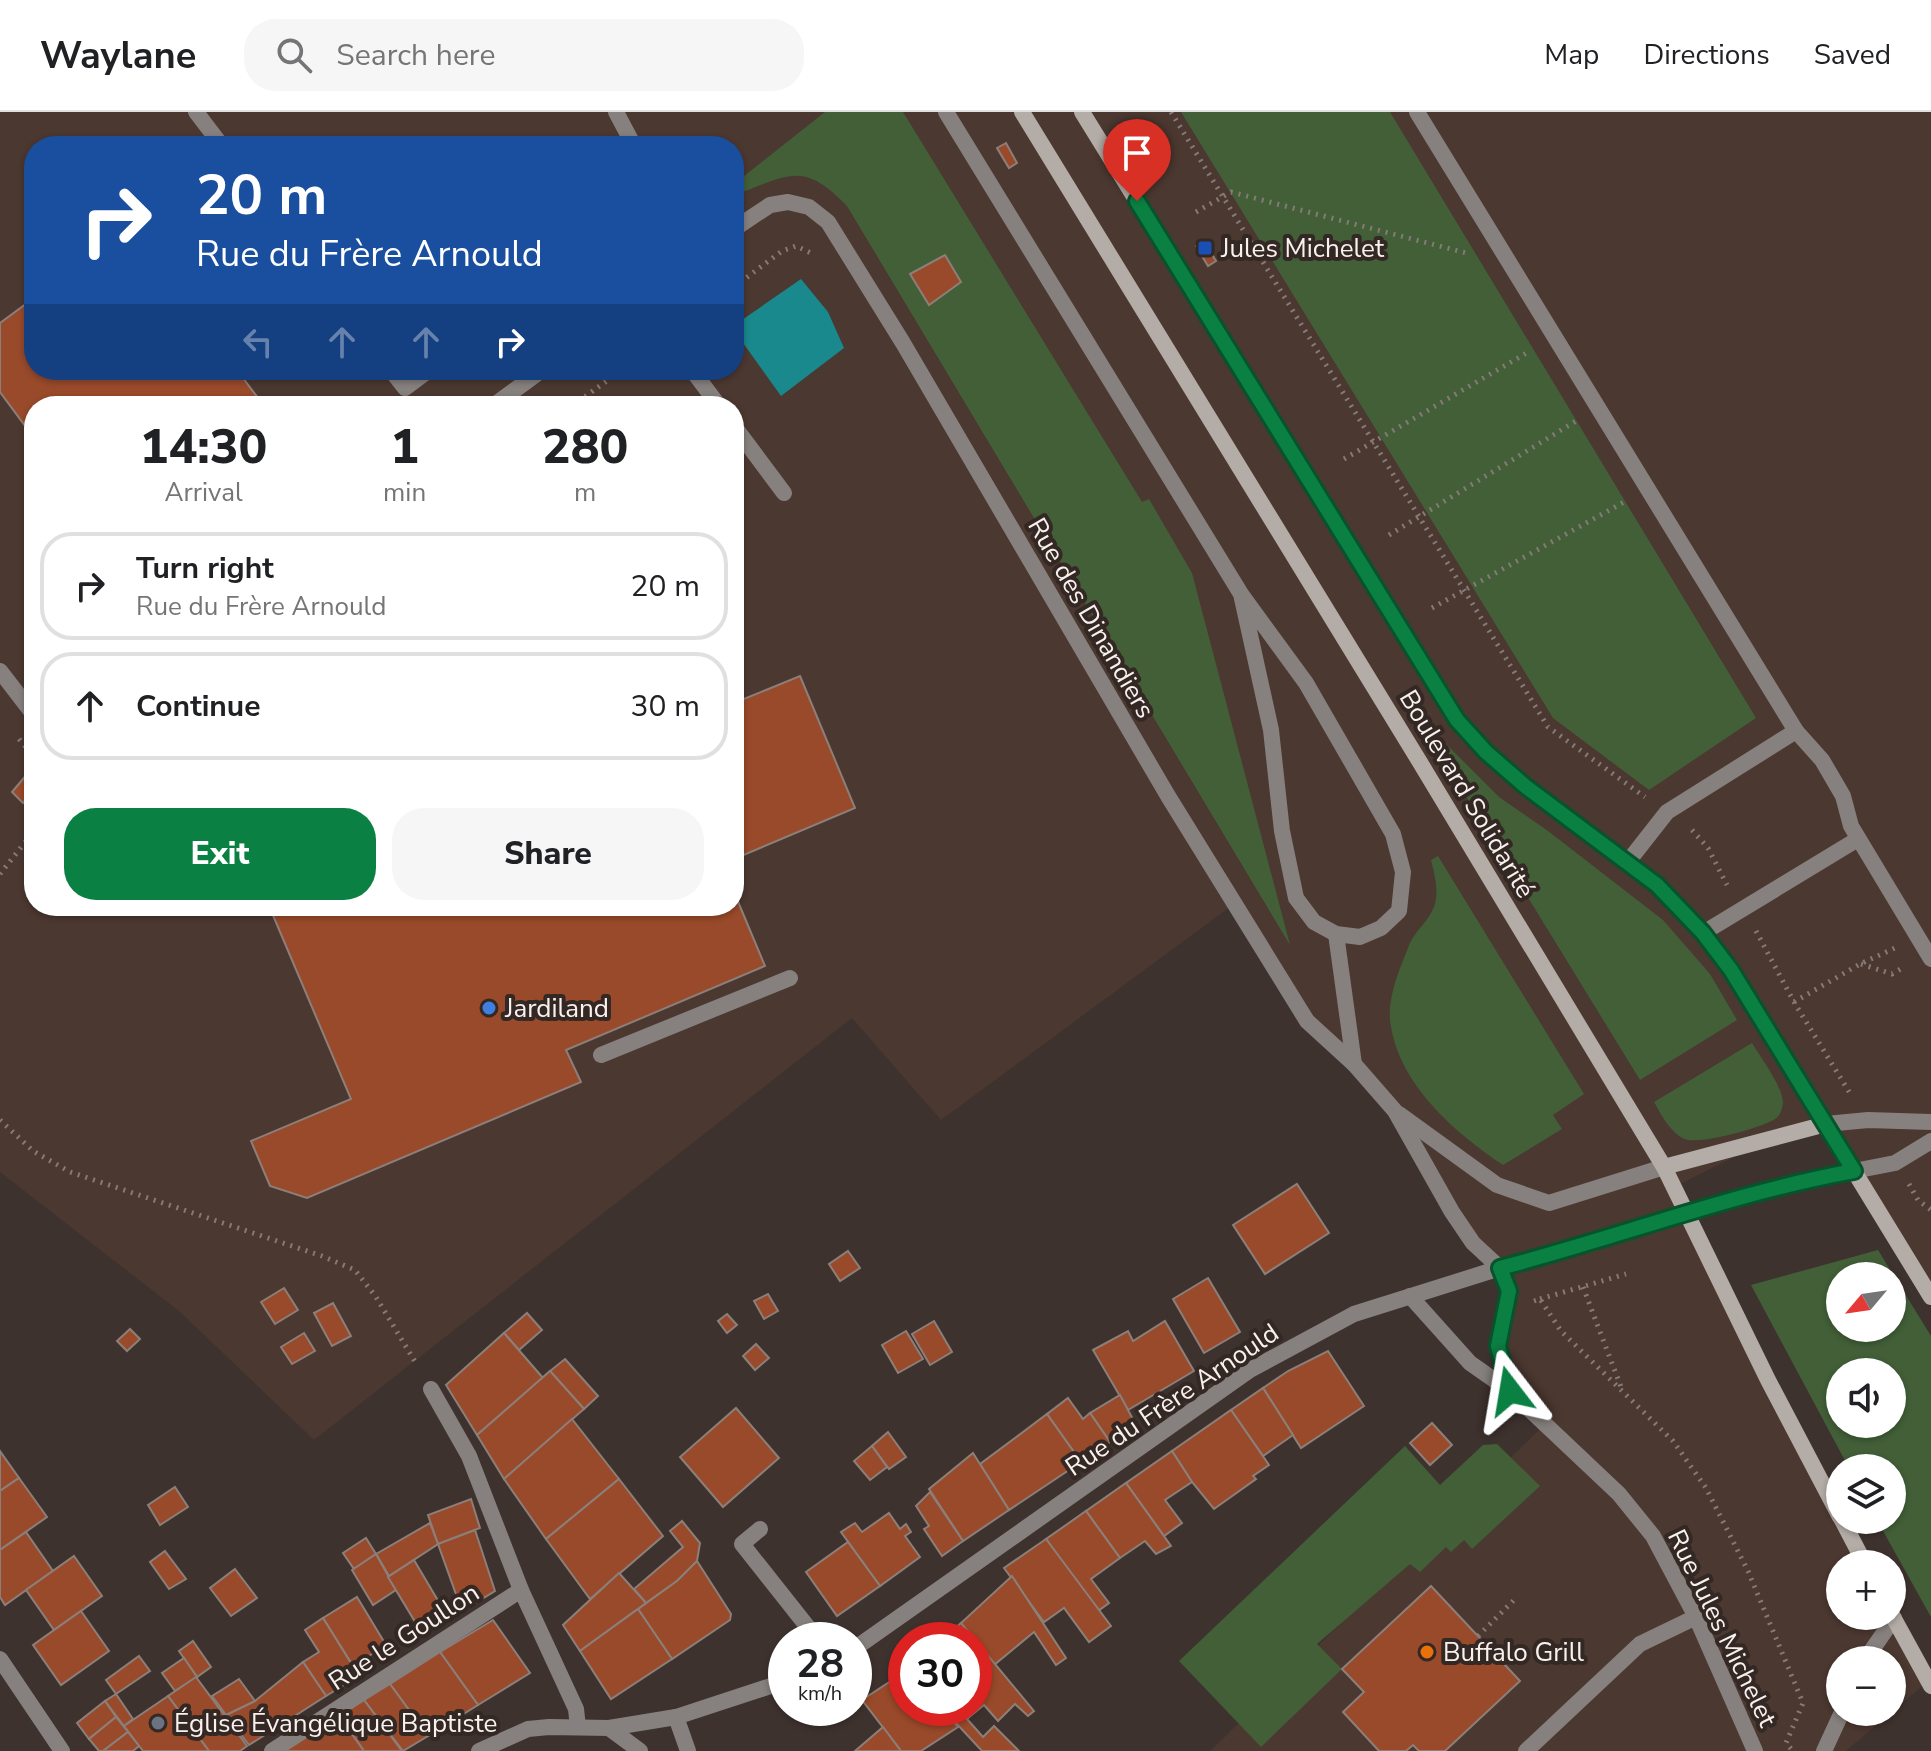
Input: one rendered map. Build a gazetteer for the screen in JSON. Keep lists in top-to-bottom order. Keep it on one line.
{"streets":{"main road":["Boulevard Solidarité"],"street":["Rue des Dinandiers","Rue du Frère Arnould","Rue Jules Michelet","Rue le Goullon"]},"crossings":[["Rue des Dinandiers","Boulevard Solidarité"],["Rue des Dinandiers","Rue du Frère Arnould"],["Boulevard Solidarité","Rue du Frère Arnould"],["Rue du Frère Arnould","Rue Jules Michelet"]],"places":{"transit":["Jules Michelet"],"other":["Jardiland","Buffalo Grill","Église Évangélique Baptiste"]},"north":"bottom left","page":{"header":"Waylane","search":"Search here","nav":["Map","Directions","Saved"],"turn":["20 m","Rue du Frère Arnould"],"eta":["14:30","Arrival","1","min","280","m"],"list":[{"name":"Turn right","note":"Rue du Frère Arnould","value":"20 m"},{"name":"Continue","value":"30 m"}],"buttons":["Exit","Share"],"map_buttons":["+","−"],"speed":"28 km/h","limit":"30"}}
